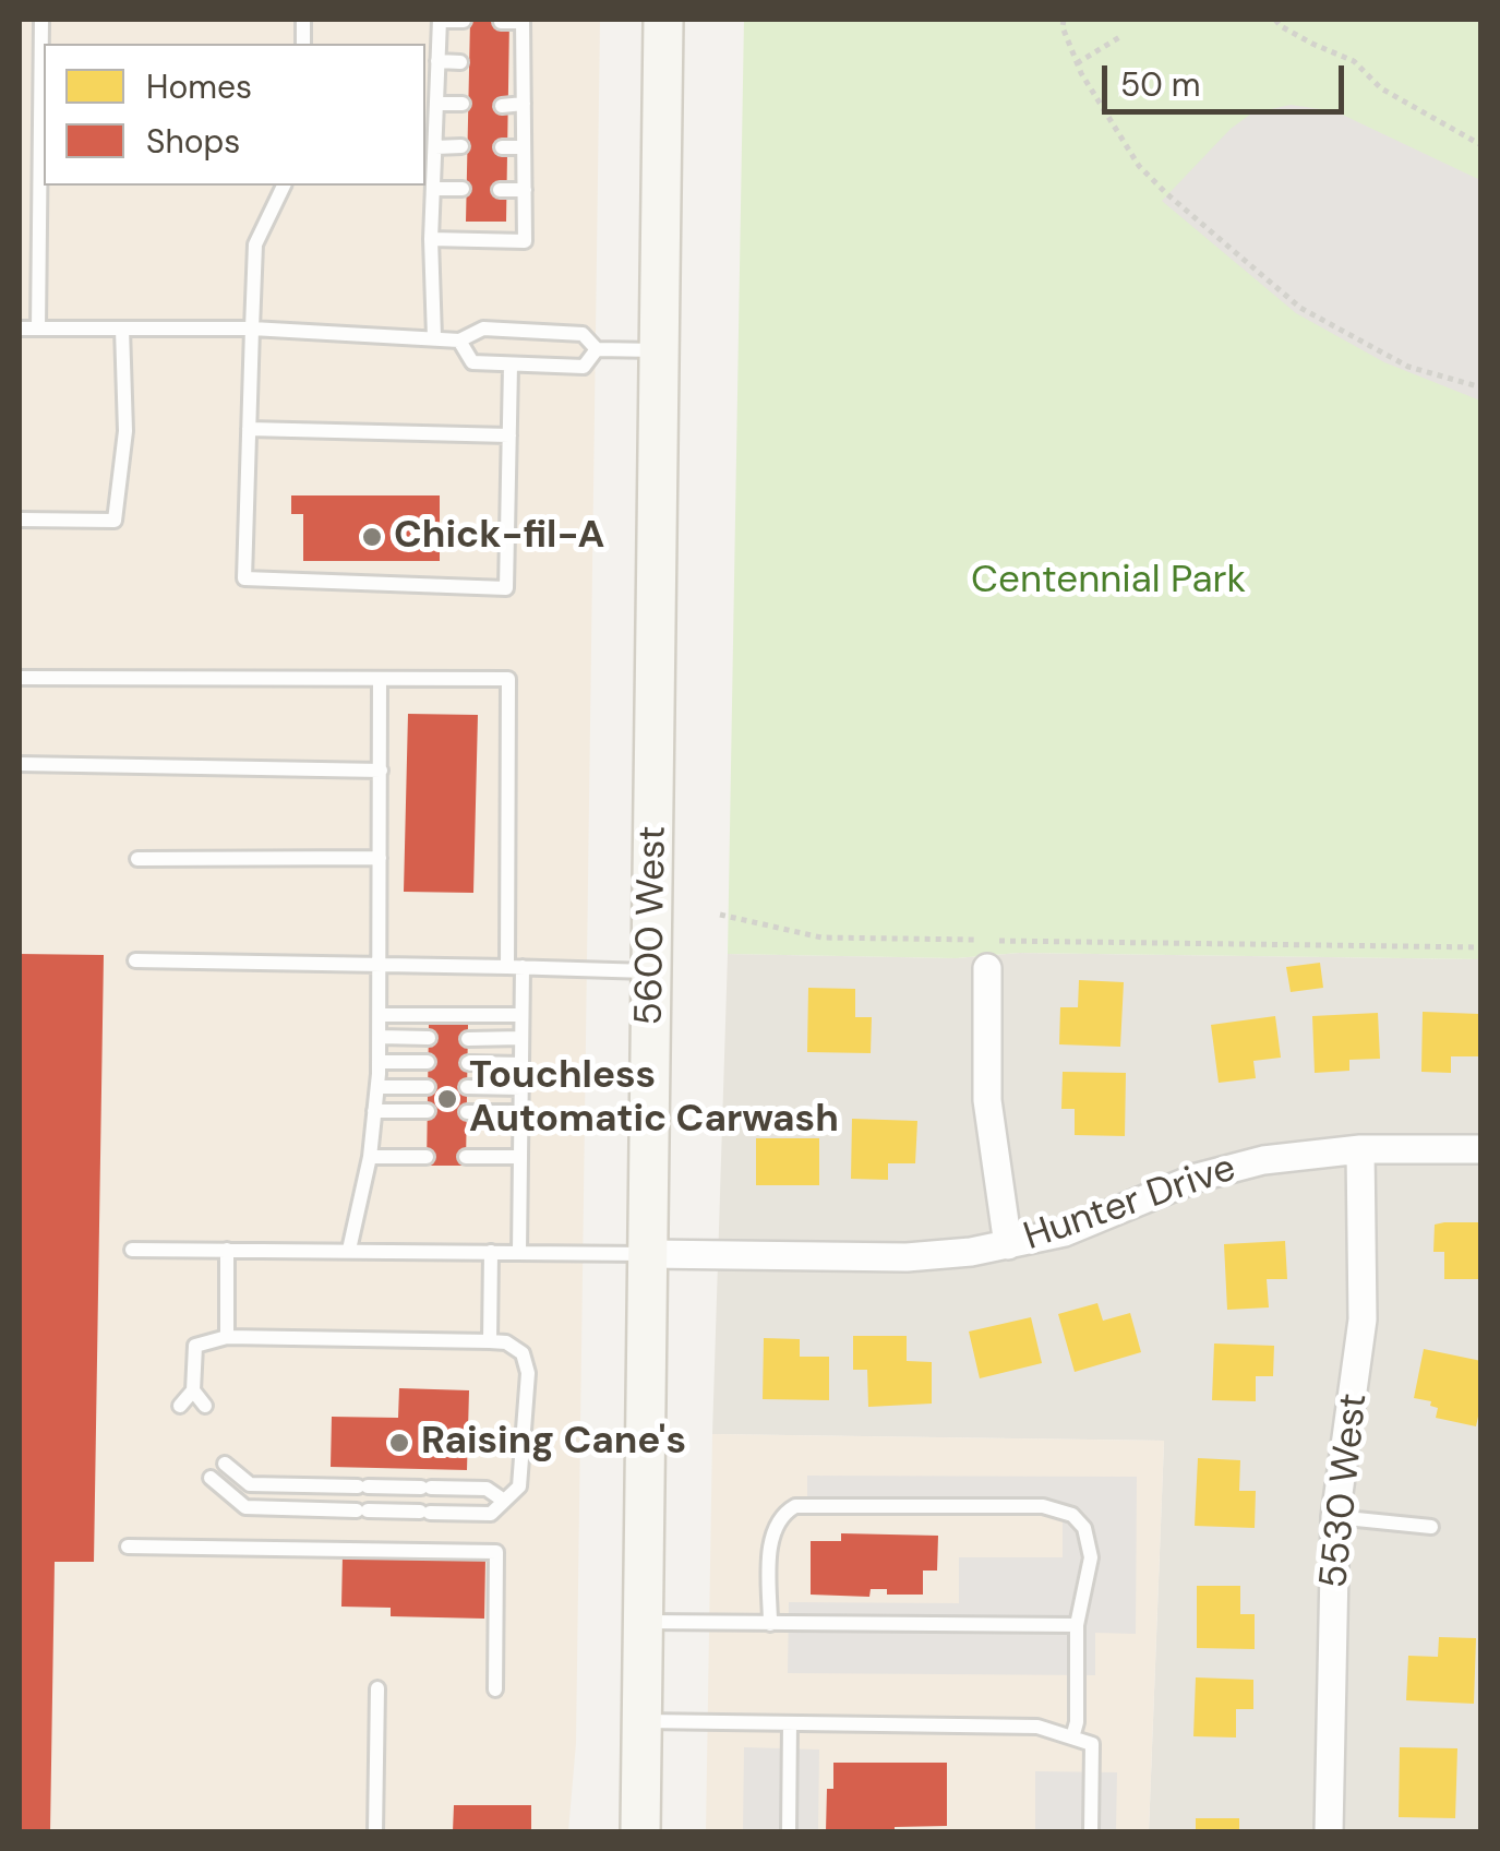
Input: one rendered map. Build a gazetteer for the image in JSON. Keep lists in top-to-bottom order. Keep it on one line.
{"streets":{"main road":["5600 West"],"street":["Hunter Drive","5530 West"]},"crossings":[["5600 West","Hunter Drive"],["Hunter Drive","5530 West"]],"parks":["Centennial Park"],"places":["Chick-fil-A","Touchless Automatic Carwash","Raising Cane's"],"legend":["Homes","Shops"],"scale_bar":"50 m"}
